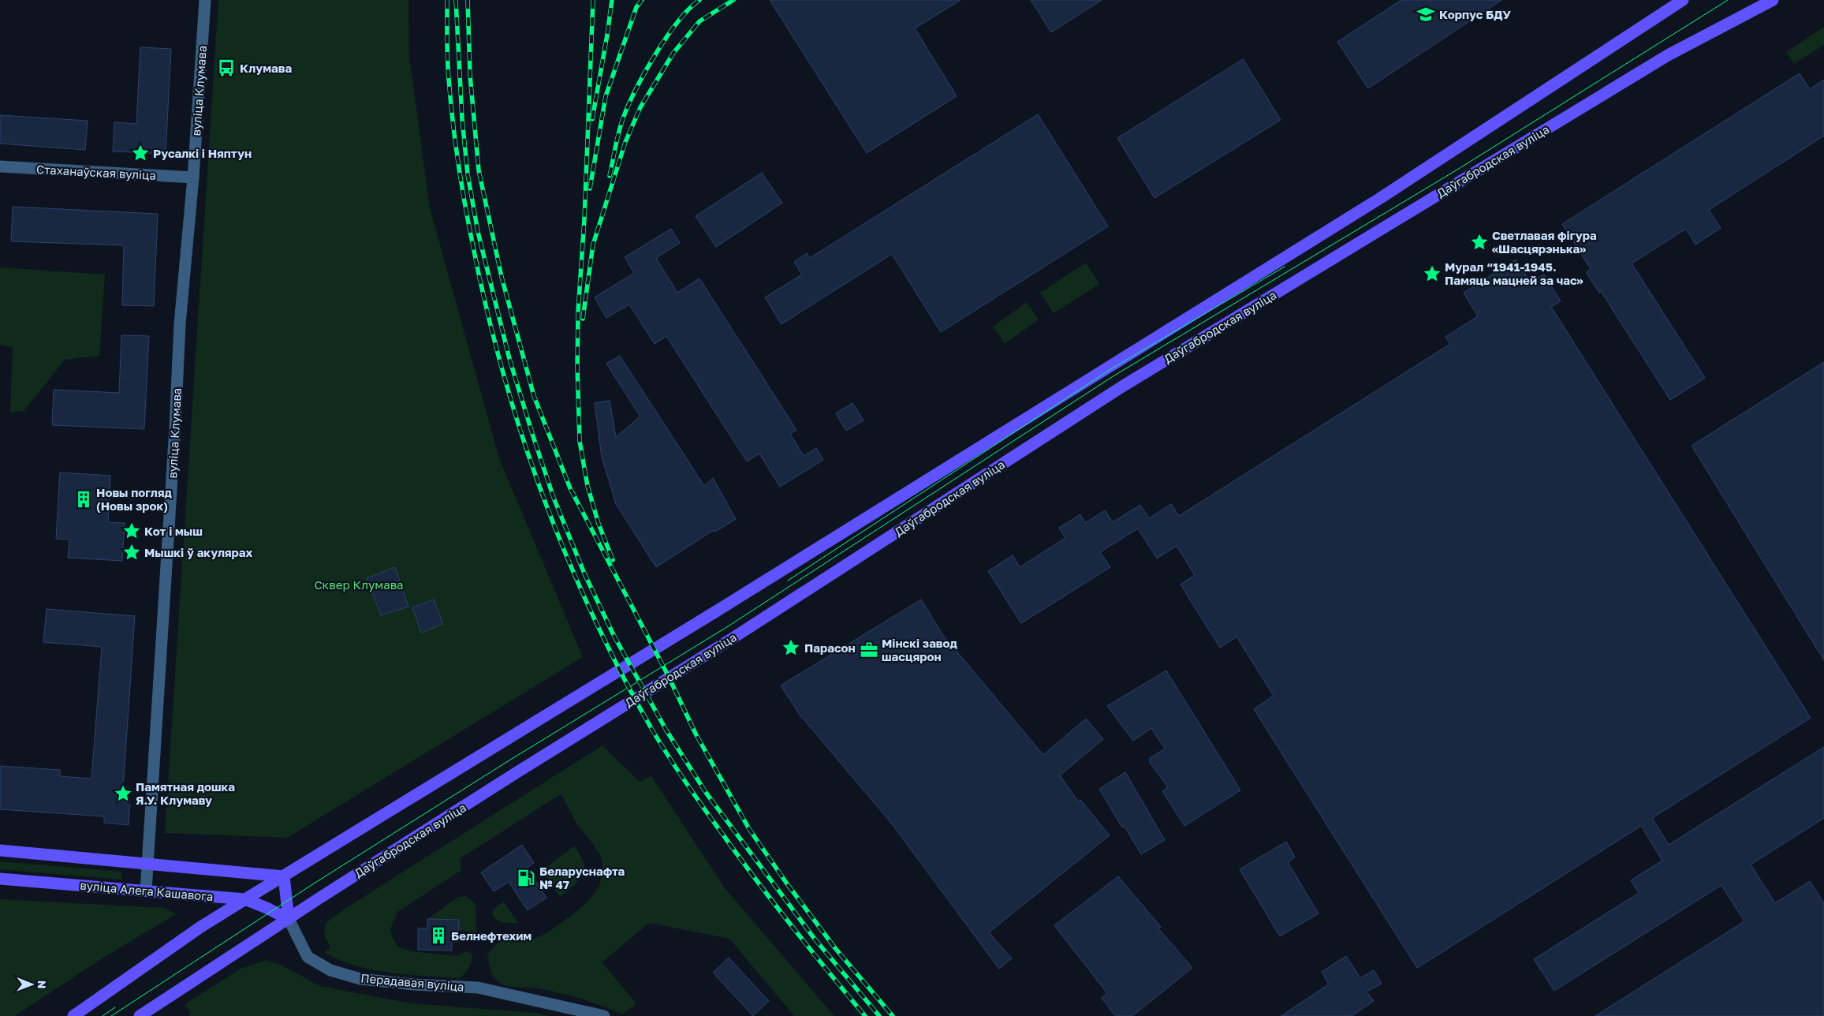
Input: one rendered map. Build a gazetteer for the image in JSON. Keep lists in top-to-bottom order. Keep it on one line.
{"streets":{"main road":["Даўгабродская вуліца","вуліца Алега Кашавога","Перадавая вуліца"],"street":["вуліца Клумава","Стаханаўская вуліца"]},"crossings":[["вуліца Клумава","Стаханаўская вуліца"],["вуліца Клумава","вуліца Алега Кашавога"],["Даўгабродская вуліца","вуліца Алега Кашавога"],["Даўгабродская вуліца","Перадавая вуліца"],["вуліца Алега Кашавога","Перадавая вуліца"]],"parks":["Сквер Клумава"],"places":{"school or university":["Корпус БДУ"],"bus stop":["Клумава"],"place":["Русалкі і Няптун","Светлавая фігура «Шасцярэнька»","Мурал “1941-1945. Памяць мацней за час»","Кот і мыш","Мышкі ў акулярах","Парасон","Памятная дошка Я.У. Клумаву"],"building":["Новы погляд (Новы зрок)","Белнефтехим"],"office":["Мінскі завод шасцярон"],"fuel station":["Беларуснафта № 47"]},"north":"right"}
